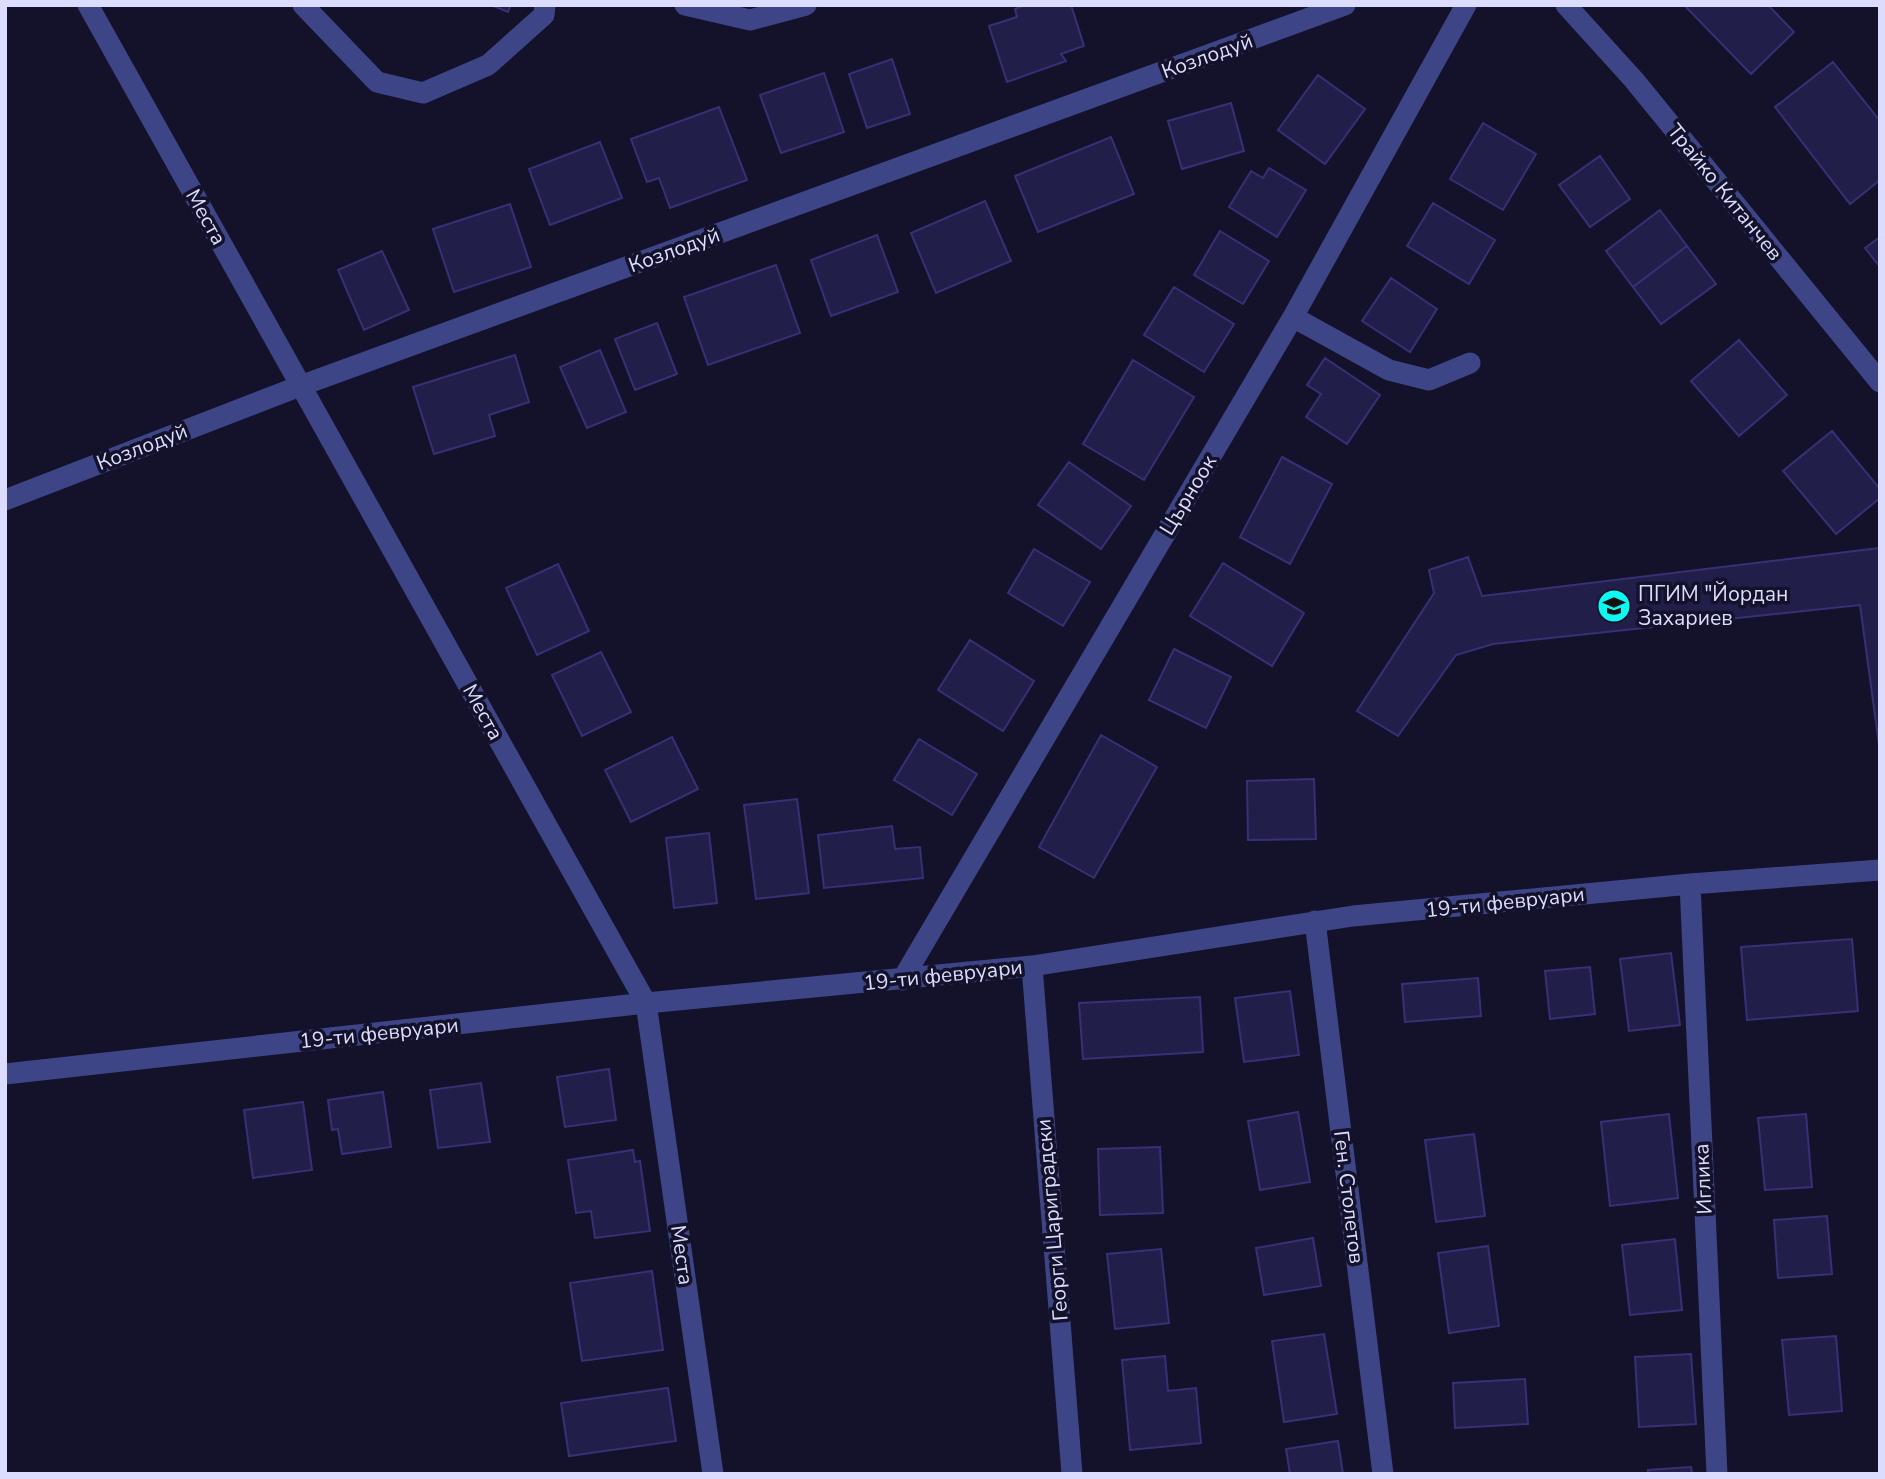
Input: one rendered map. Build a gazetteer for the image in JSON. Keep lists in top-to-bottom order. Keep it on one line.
{"streets":{"street":["Козлодуй","Трайко Китанчев","Места","Църноок","19-ти февруари","Иглика","Ген. Столетов","Георги Цариградски"]},"crossings":[["Козлодуй","Места"],["Места","19-ти февруари"],["Църноок","19-ти февруари"],["19-ти февруари","Иглика"],["19-ти февруари","Ген. Столетов"],["19-ти февруари","Георги Цариградски"]],"places":{"school or university":["ПГИМ \"Йордан Захариев"]}}
